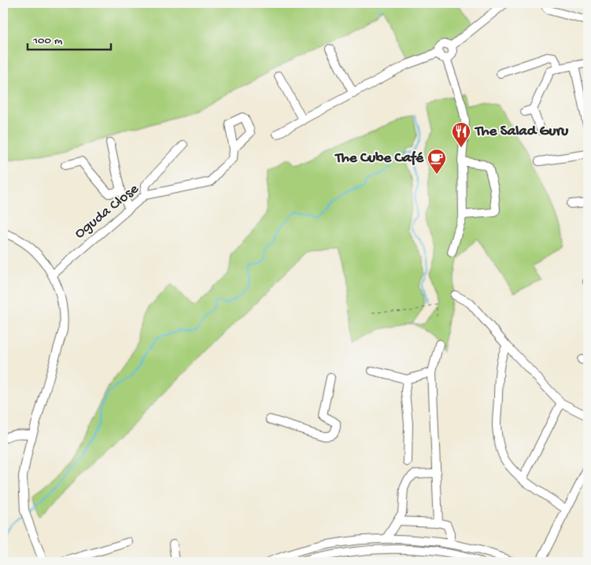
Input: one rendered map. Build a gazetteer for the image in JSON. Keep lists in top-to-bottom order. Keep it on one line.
{"streets":{"street":["Oguda Close"]},"places":{"restaurant":["The Salad Guru"],"cafe":["The Cube Café"]},"scale_bar":"100 m"}
